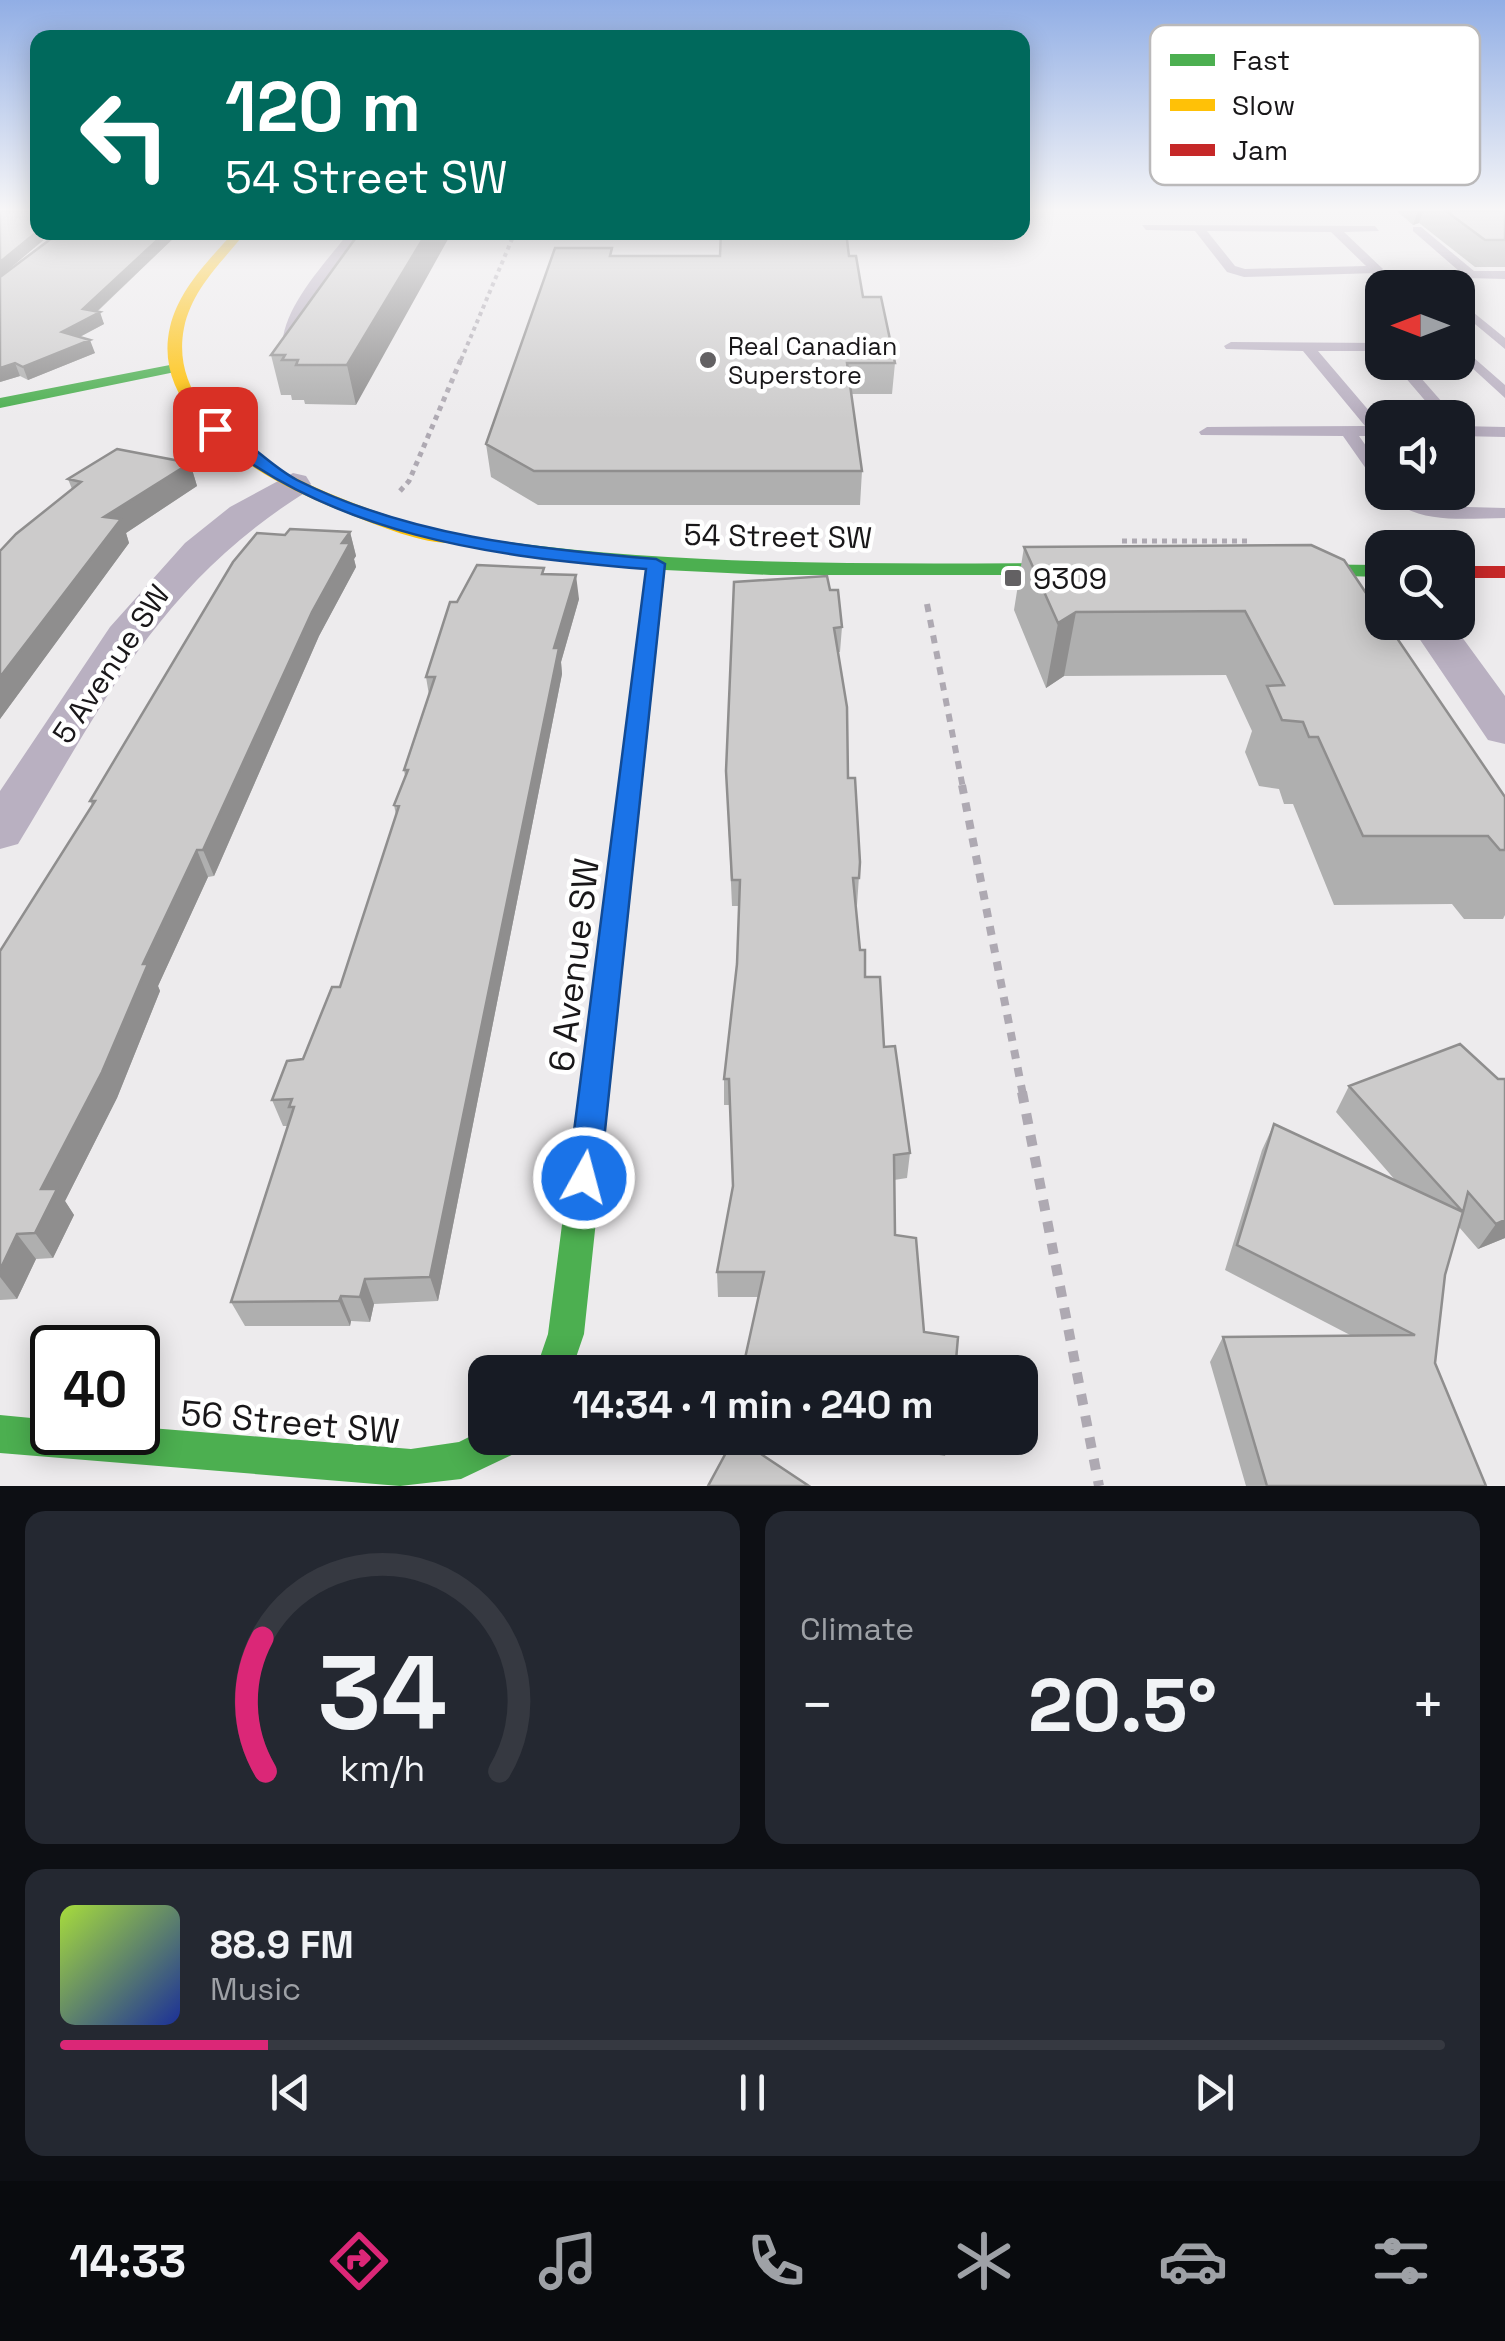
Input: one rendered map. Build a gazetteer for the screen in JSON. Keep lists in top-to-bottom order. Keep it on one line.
{"streets":{"street":["54 Street SW","5 Avenue SW","6 Avenue SW","56 Street SW"]},"crossings":[["54 Street SW","5 Avenue SW"],["54 Street SW","6 Avenue SW"]],"places":{"other":["Real Canadian Superstore"],"transit":["9309"]},"legend":["Fast","Slow","Jam"],"north":"left","page":{"turn":["120 m","54 Street SW"],"limit":"40","trip":"14:34 · 1 min · 240 m","tile":"Climate","heat":["−","20.5°","+"],"song":["88.9 FM","Music"],"tabs":"14:33","gauge":["34","km/h"]}}
